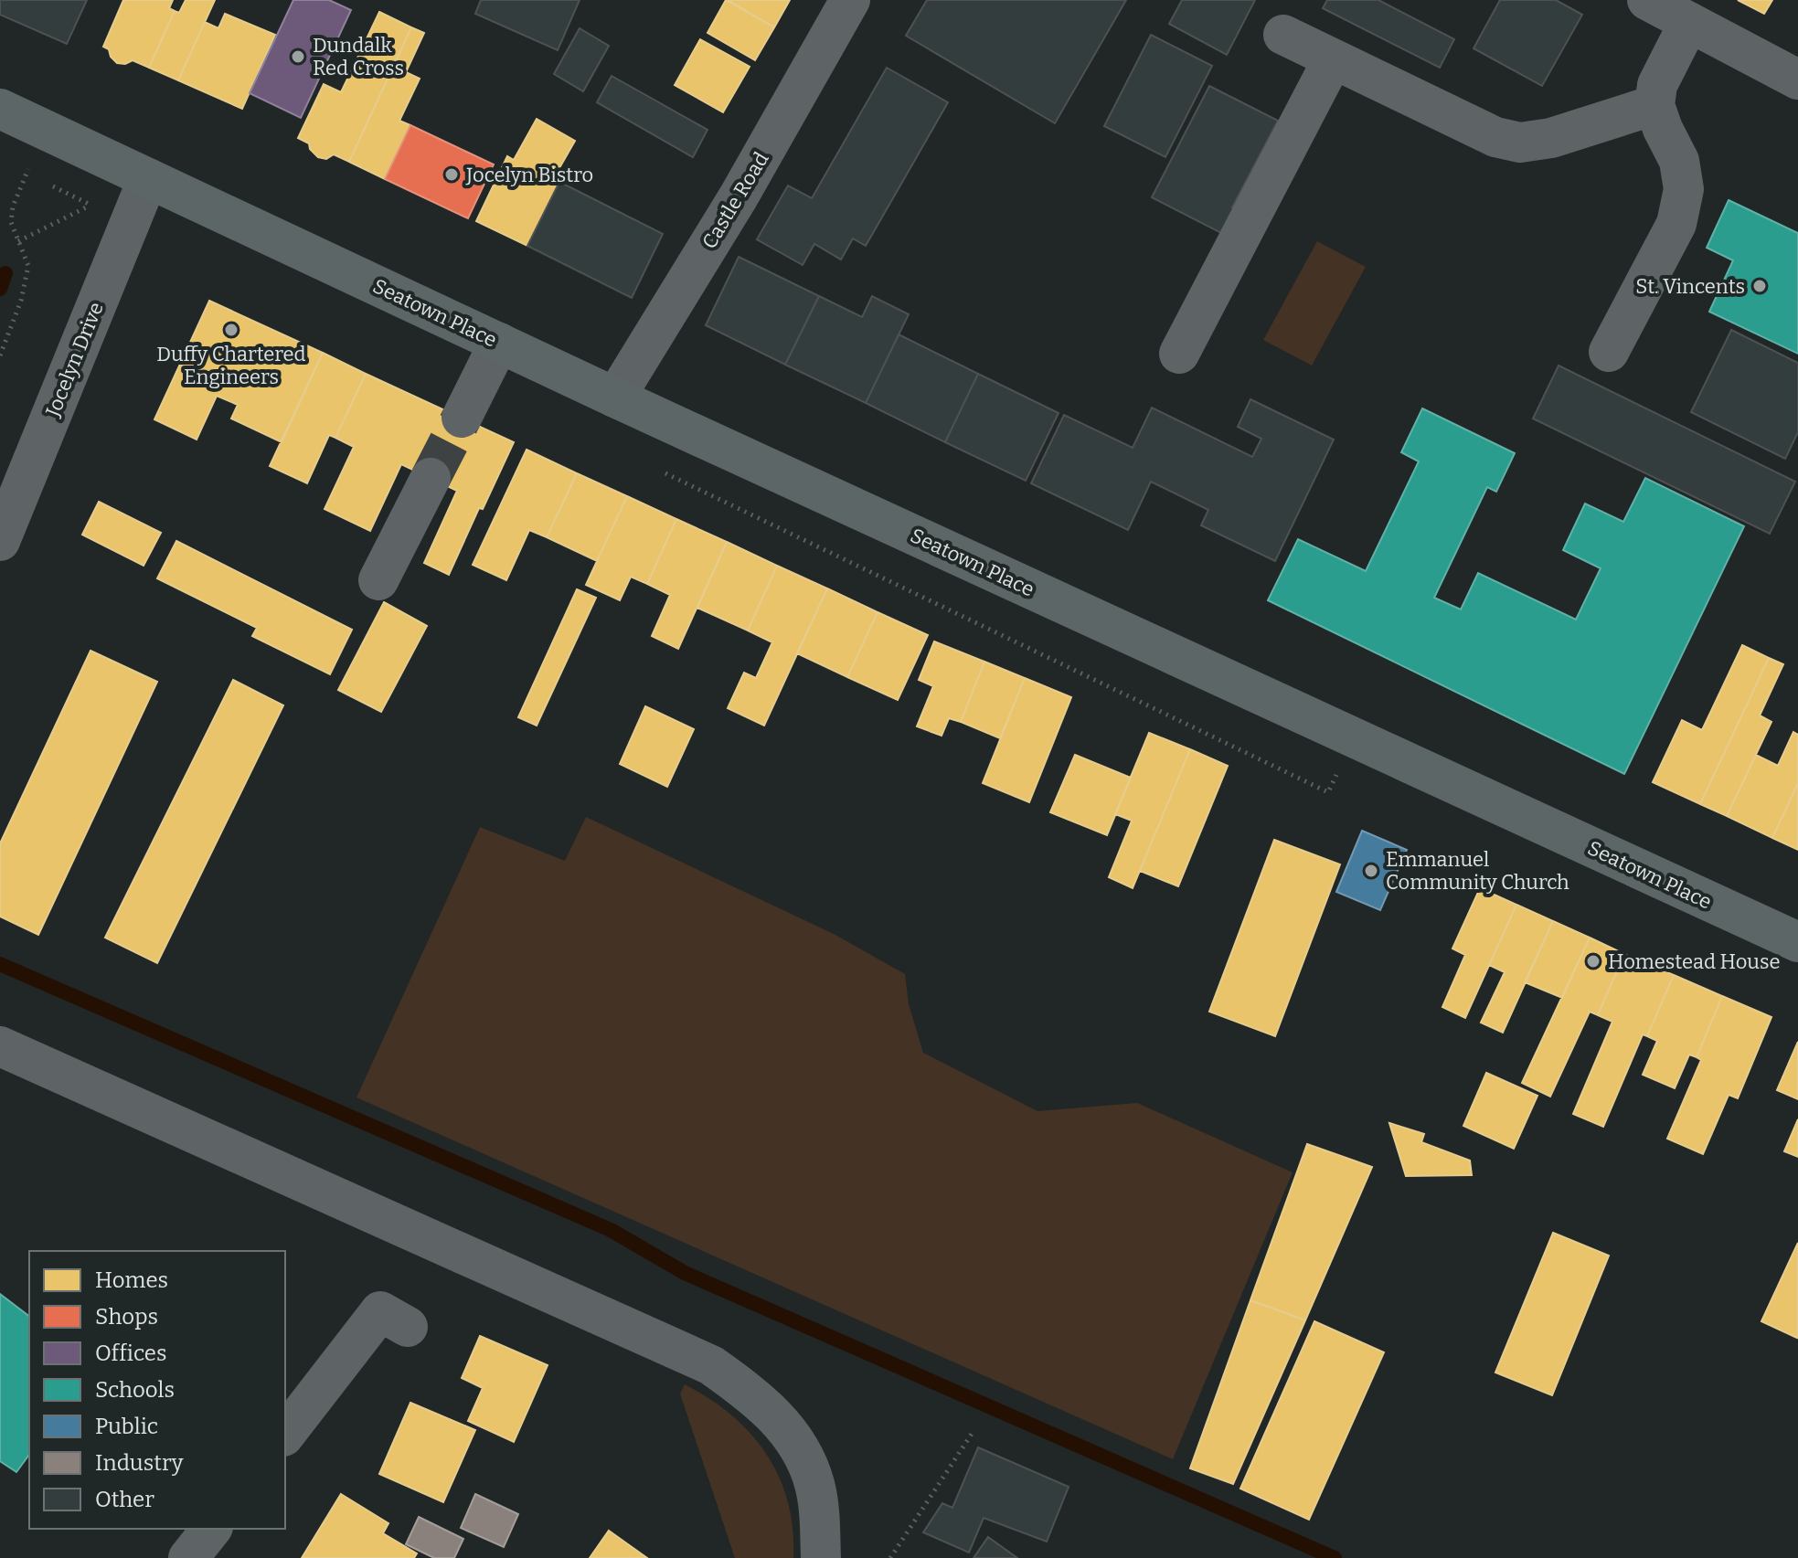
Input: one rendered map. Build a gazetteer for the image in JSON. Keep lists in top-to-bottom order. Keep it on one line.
{"streets":{"main road":["Seatown Place"],"street":["Castle Road","Jocelyn Drive"]},"crossings":[["Castle Road","Seatown Place"],["Seatown Place","Jocelyn Drive"]],"places":["Dundalk Red Cross","Jocelyn Bistro","St. Vincents","Duffy Chartered Engineers","Emmanuel Community Church","Homestead House"],"legend":["Homes","Shops","Offices","Schools","Public","Industry","Other"]}
